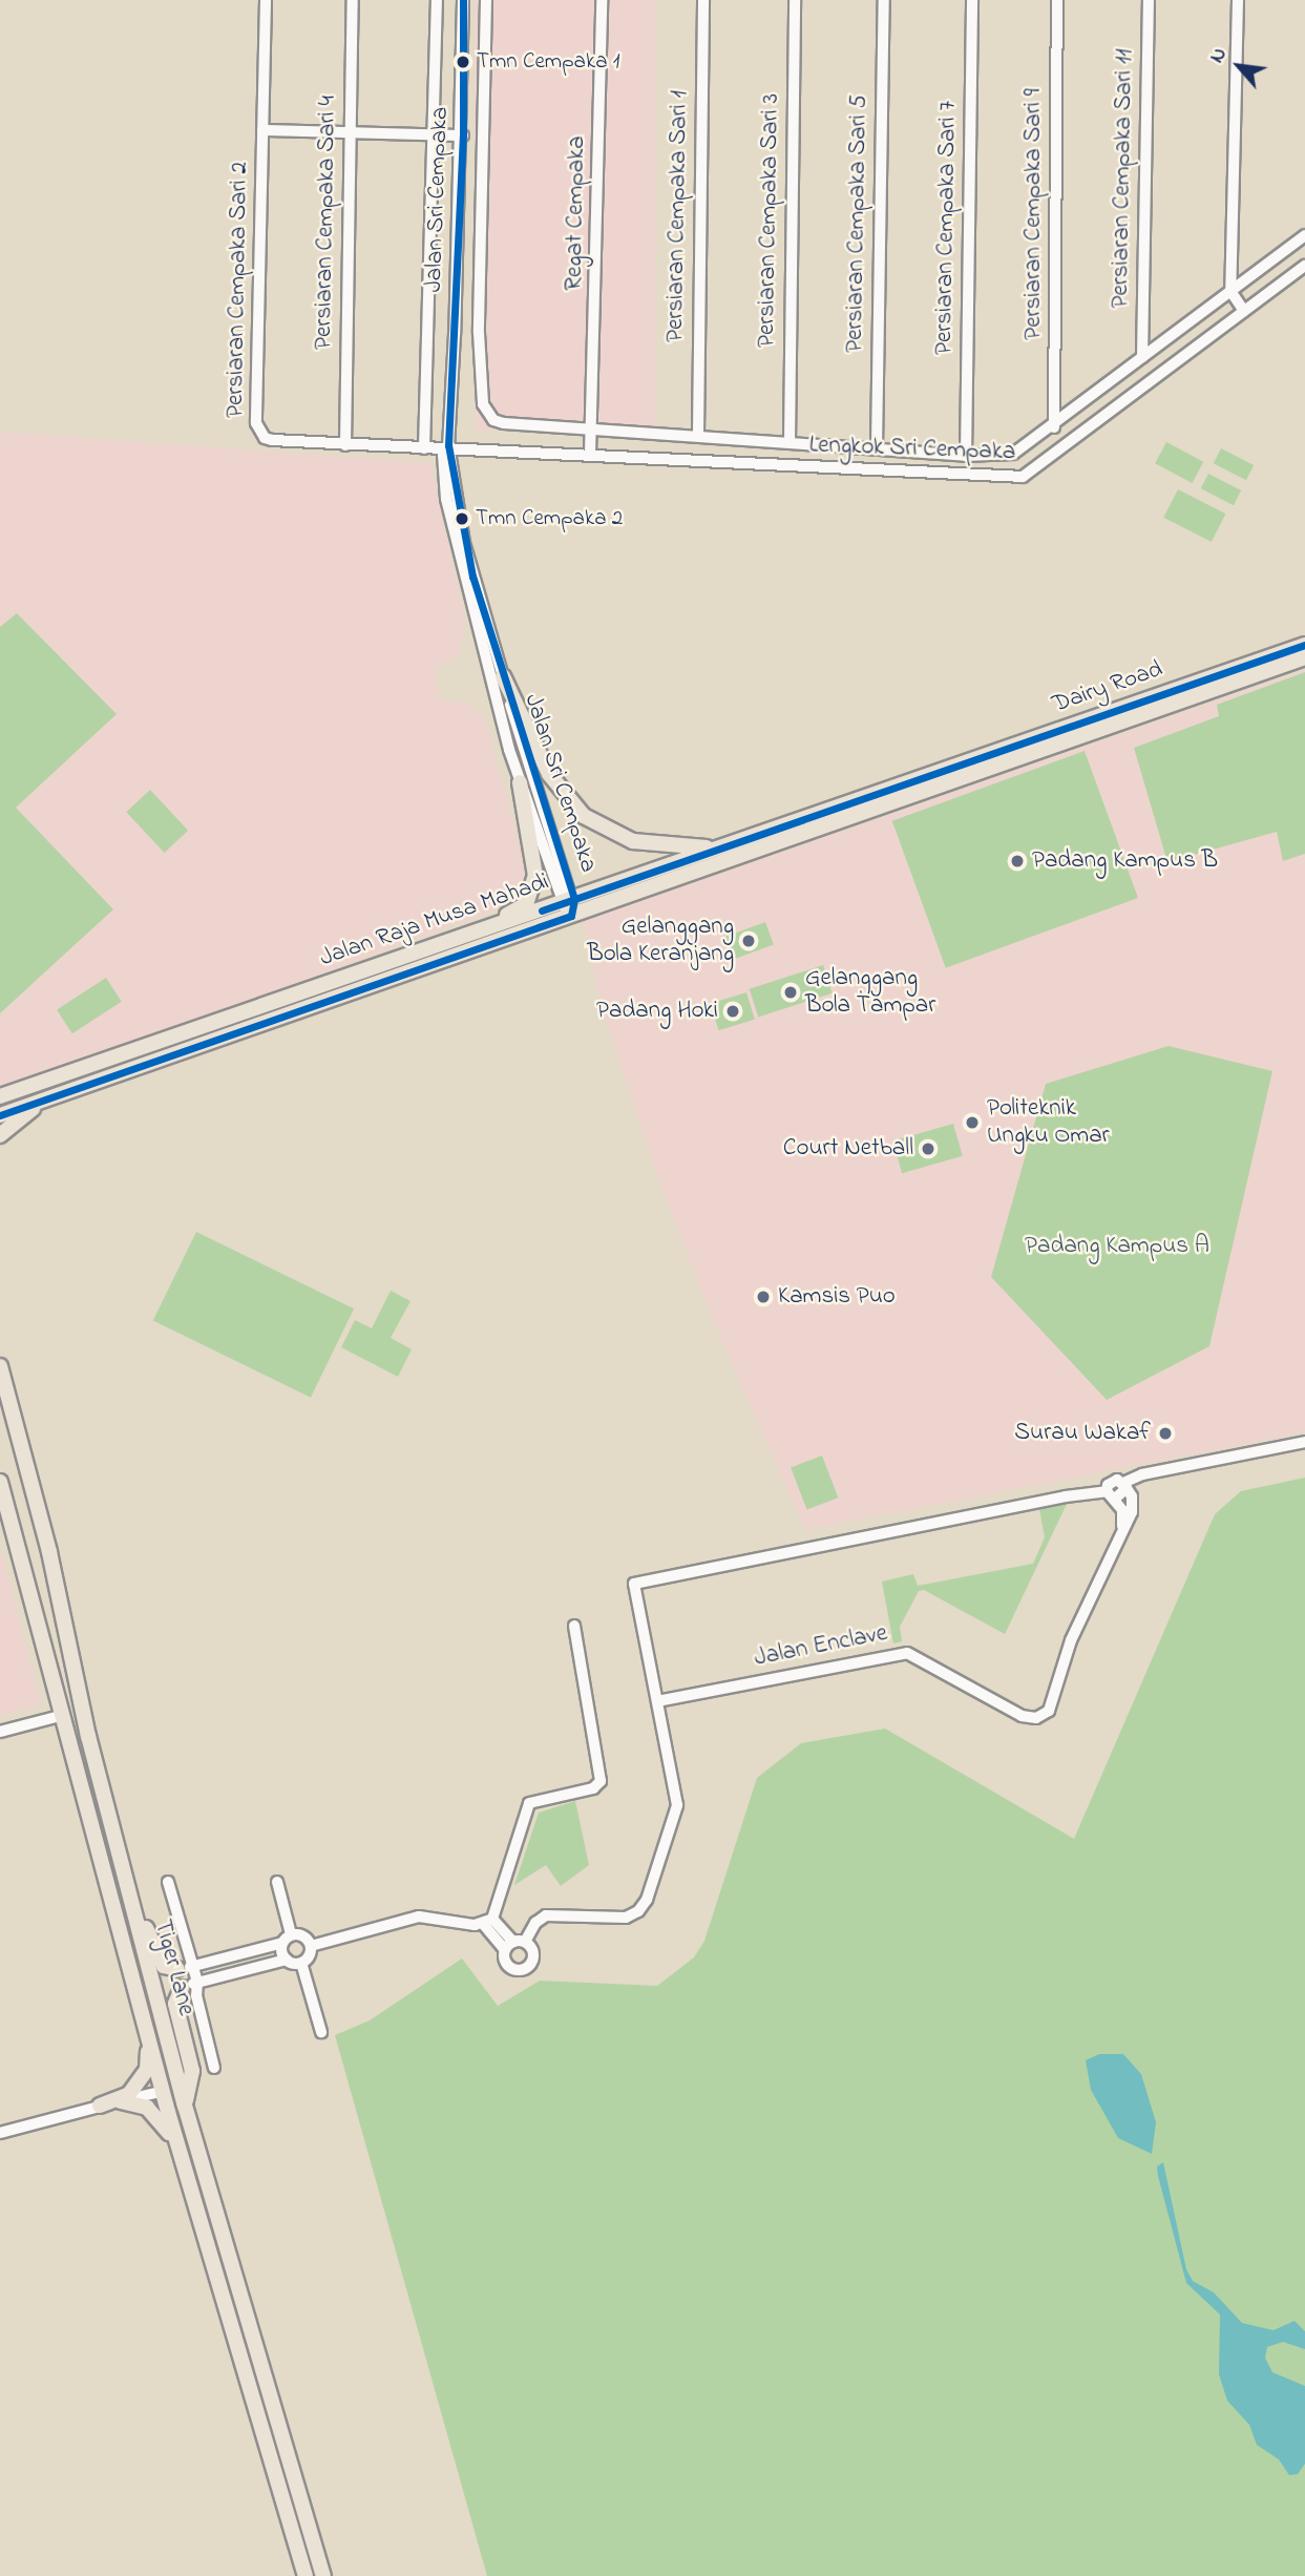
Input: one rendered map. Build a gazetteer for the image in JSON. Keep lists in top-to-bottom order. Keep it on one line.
{"streets":{"main road":["Dairy Road","Jalan Raja Musa Mahadi","Tiger Lane"],"street":["Persiaran Cempaka Sari 11","Jalan Sri Cempaka","Regat Cempaka","Persiaran Cempaka Sari 9","Persiaran Cempaka Sari 1","Persiaran Cempaka Sari 3","Persiaran Cempaka Sari 4","Persiaran Cempaka Sari 5","Persiaran Cempaka Sari 7","Persiaran Cempaka Sari 2","Lengkok Sri Cempaka","Jalan Enclave"]},"crossings":[["Jalan Sri Cempaka","Regat Cempaka"],["Jalan Sri Cempaka","Persiaran Cempaka Sari 2"],["Jalan Sri Cempaka","Lengkok Sri Cempaka"],["Jalan Sri Cempaka","Dairy Road"],["Jalan Sri Cempaka","Jalan Raja Musa Mahadi"],["Regat Cempaka","Lengkok Sri Cempaka"],["Persiaran Cempaka Sari 4","Persiaran Cempaka Sari 2"],["Persiaran Cempaka Sari 2","Lengkok Sri Cempaka"],["Dairy Road","Jalan Raja Musa Mahadi"]],"parks":["Padang Kampus A"],"places":["Tmn Cempaka 1","Tmn Cempaka 2","Padang Kampus B","Gelanggang Bola Keranjang","Gelanggang Bola Tampar","Padang Hoki","Politeknik Ungku Omar","Court Netball","Kamsis Puo","Surau Wakaf"],"north":"top left"}
